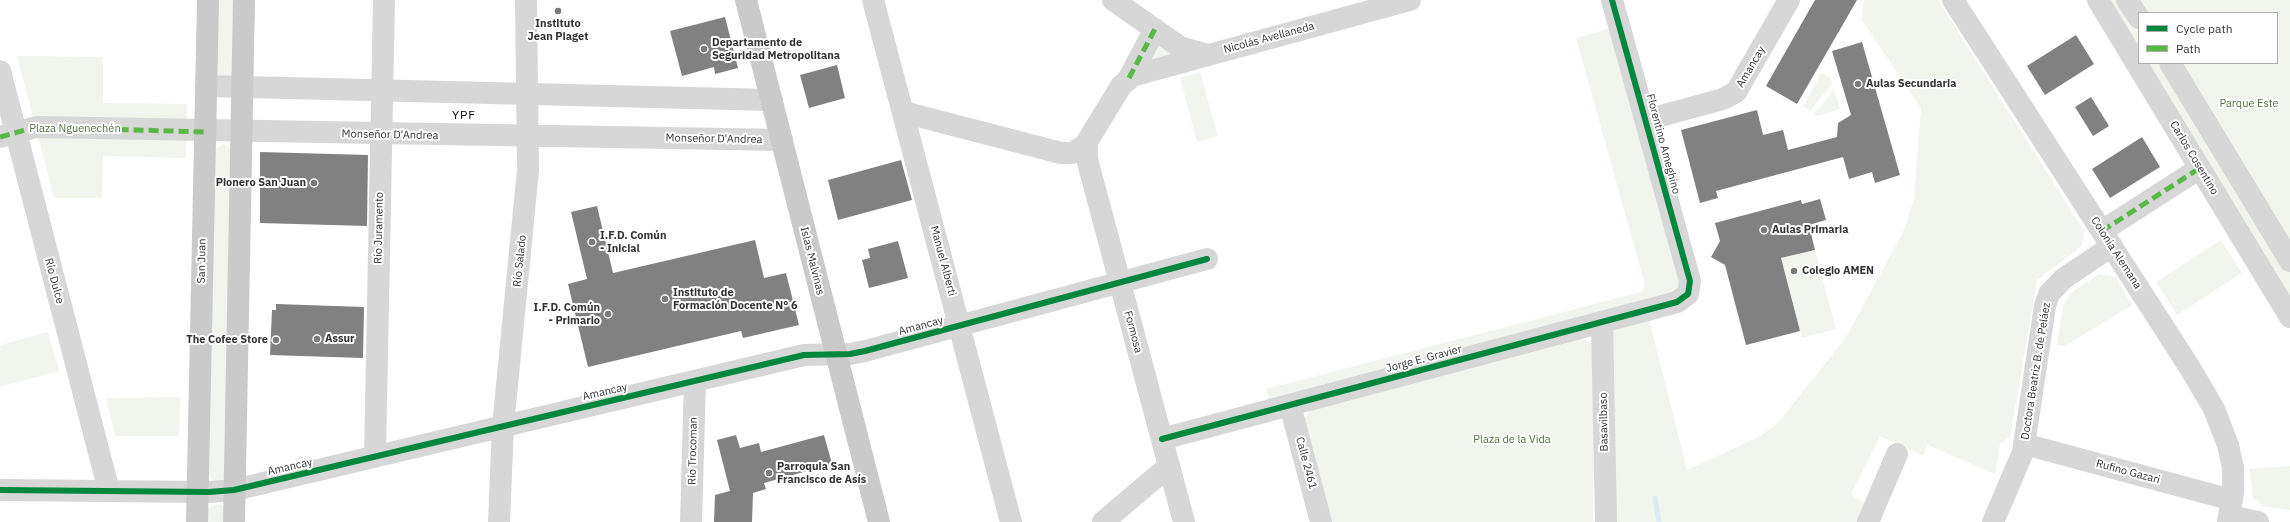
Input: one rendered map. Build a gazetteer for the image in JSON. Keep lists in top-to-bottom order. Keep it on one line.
{"streets":{"main road":["San Juan","Islas Malvinas"],"street":["Nicolás Avellaneda","Amancay","Monseñor D'Andrea","Florentino Ameghino","Carlos Cosentino","Río Juramento","Colonia Alemana","Río Salado","Manuel Alberti","Río Dulce","Formosa","Jorge E. Gravier","Doctora Beatriz B. de Peláez","Basavilbaso","Río Trocoman","Calle 2461","Rufino Gazari"]},"crossings":[["Amancay","Florentino Ameghino"],["Amancay","Río Juramento"],["Amancay","San Juan"],["Amancay","Río Salado"],["Amancay","Islas Malvinas"],["Amancay","Manuel Alberti"],["Amancay","Río Dulce"],["Amancay","Formosa"],["Amancay","Río Trocoman"],["Monseñor D'Andrea","Río Juramento"],["Monseñor D'Andrea","San Juan"],["Monseñor D'Andrea","Río Salado"],["Monseñor D'Andrea","Islas Malvinas"],["Monseñor D'Andrea","Río Dulce"],["Florentino Ameghino","Jorge E. Gravier"],["Carlos Cosentino","Doctora Beatriz B. de Peláez"],["Colonia Alemana","Doctora Beatriz B. de Peláez"],["Colonia Alemana","Rufino Gazari"],["Formosa","Jorge E. Gravier"],["Jorge E. Gravier","Basavilbaso"],["Jorge E. Gravier","Calle 2461"],["Doctora Beatriz B. de Peláez","Rufino Gazari"]],"districts":["YPF"],"parks":["Parque Este","Plaza Nguenechén","Plaza de la Vida"],"places":["Instituto Jean Piaget","Departamento de Seguridad Metropolitana","Aulas Secundaria","Pionero San Juan","Aulas Primaria","I.F.D. Común - Inicial","Colegio AMEN","Instituto de Formación Docente N° 6","I.F.D. Común - Primario","Assur","The Cofee Store","Parroquia San Francisco de Asís"],"legend":["Cycle path","Path"]}
